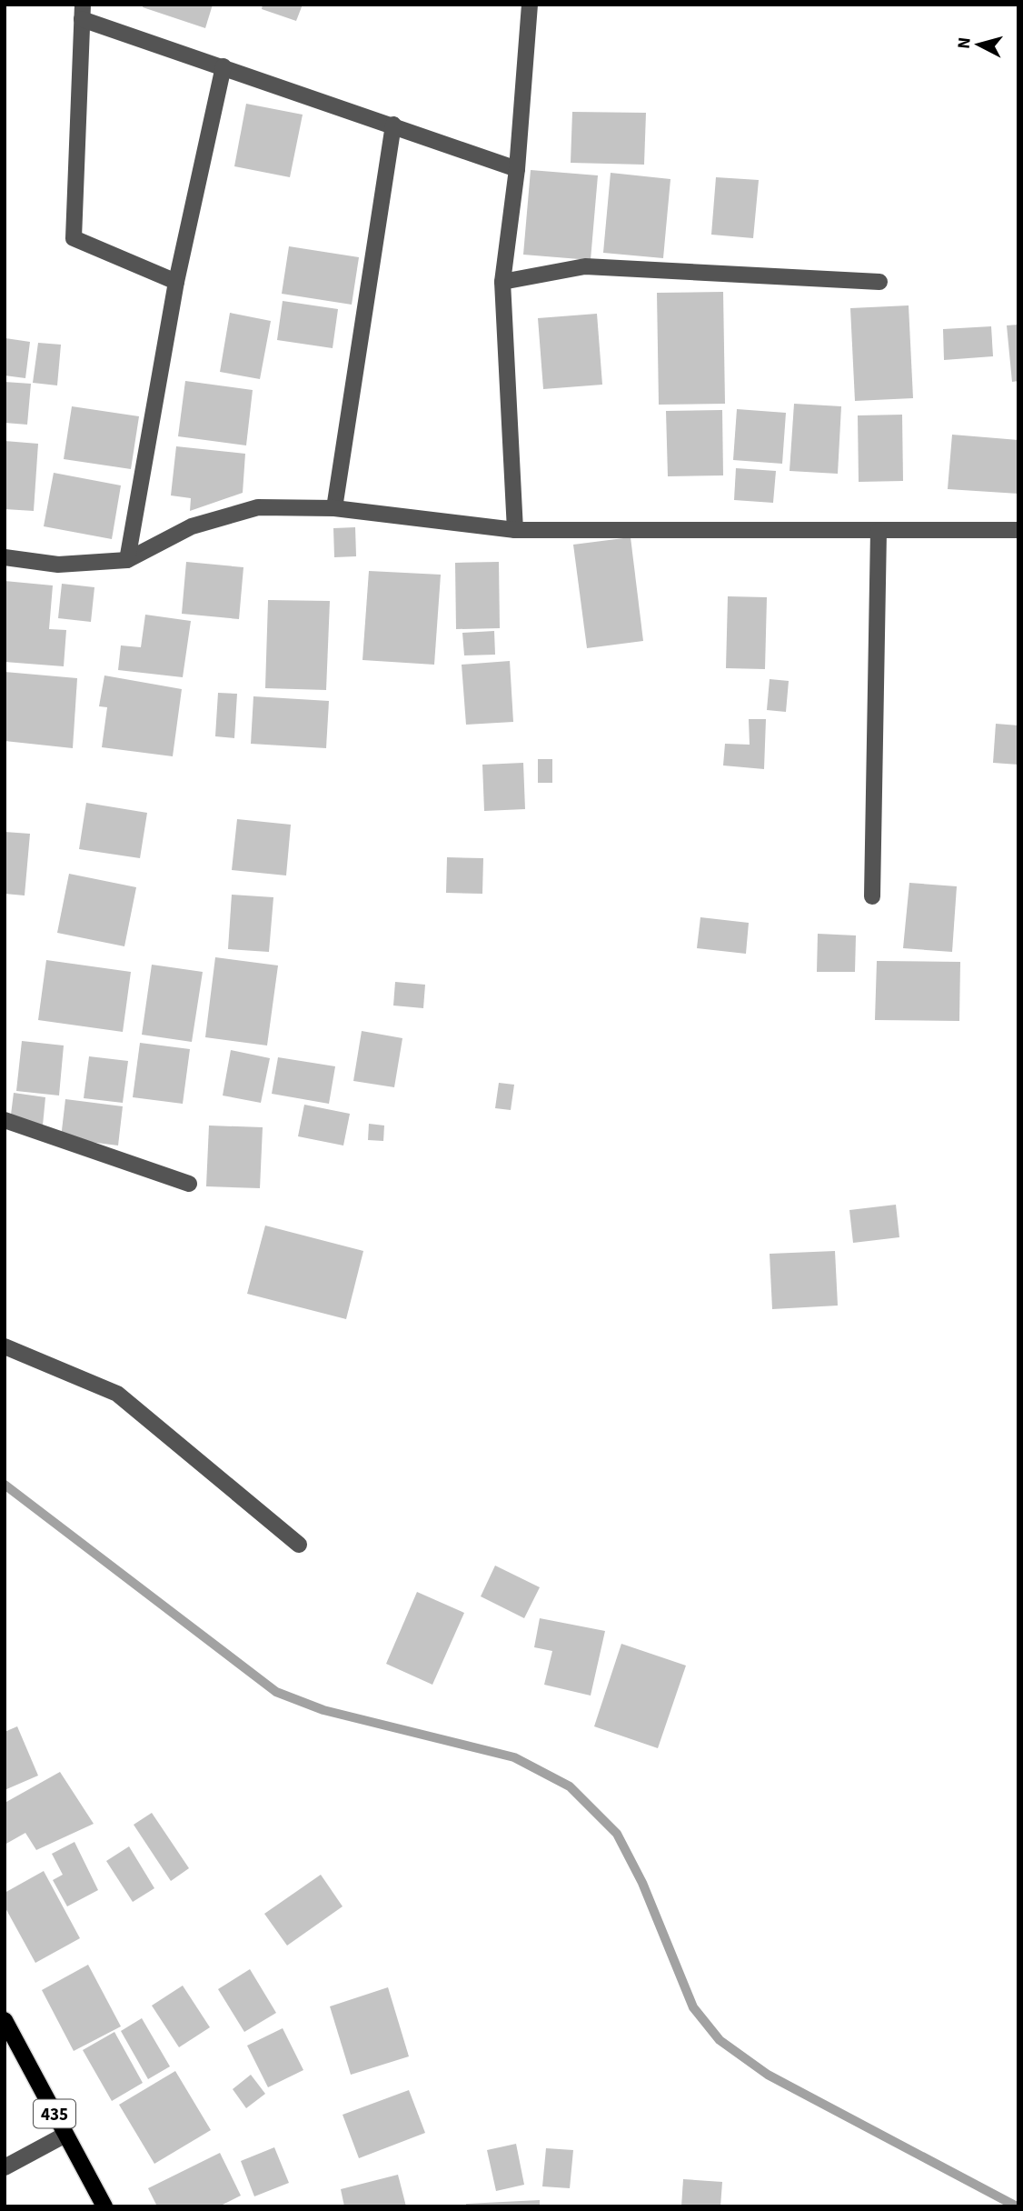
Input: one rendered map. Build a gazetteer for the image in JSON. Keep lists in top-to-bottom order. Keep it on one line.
{"streets":{"main road":["435"]},"north":"left"}
